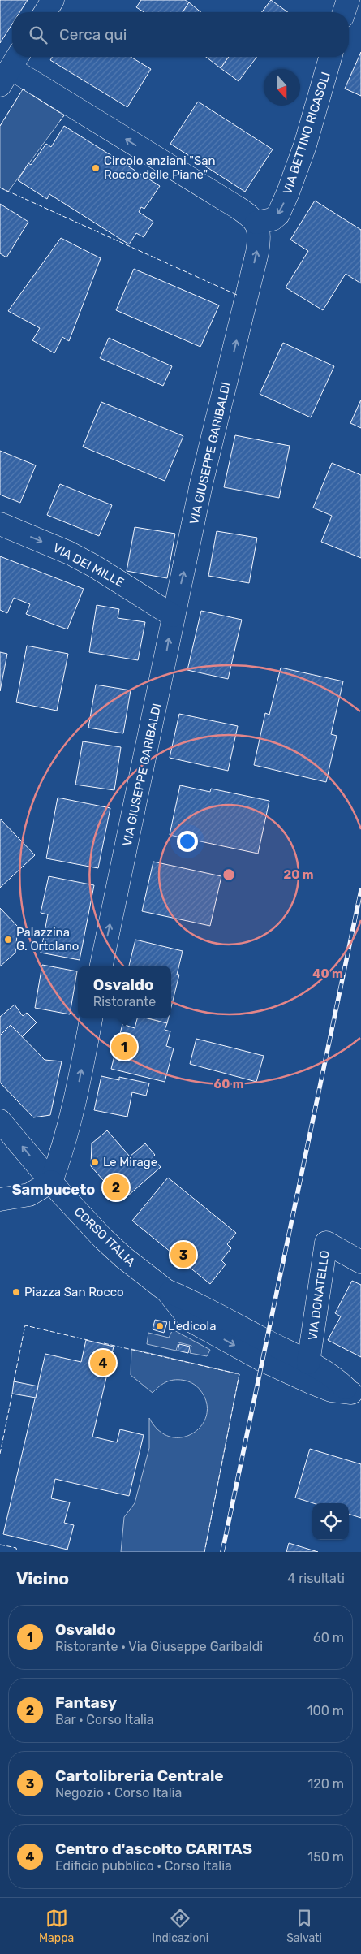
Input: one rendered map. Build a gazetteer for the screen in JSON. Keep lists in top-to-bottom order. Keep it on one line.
{"streets":{"street":["VIA BETTINO RICASOLI","VIA GIUSEPPE GARIBALDI","VIA DEI MILLE","CORSO ITALIA","VIA DONATELLO"]},"crossings":[["VIA BETTINO RICASOLI","VIA GIUSEPPE GARIBALDI"],["VIA GIUSEPPE GARIBALDI","VIA DEI MILLE"],["CORSO ITALIA","VIA DONATELLO"]],"one_way":["VIA BETTINO RICASOLI","VIA GIUSEPPE GARIBALDI","VIA DEI MILLE"],"districts":["Sambuceto"],"places":["Circolo anziani \"San Rocco delle Piane\"","Palazzina G. Ortolano","Le Mirage","Piazza San Rocco","L'edicola"],"north":"bottom","page":{"search":"Cerca qui","popup":["Osvaldo","Ristorante"],"pins":["1","2","3","4"],"heading":["Vicino","4 risultati"],"list":[{"mark":"1","name":"Osvaldo","note":"Ristorante · Via Giuseppe Garibaldi","value":"60 m"},{"mark":"2","name":"Fantasy","note":"Bar · Corso Italia","value":"100 m"},{"mark":"3","name":"Cartolibreria Centrale","note":"Negozio · Corso Italia","value":"120 m"},{"mark":"4","name":"Centro d'ascolto CARITAS","note":"Edificio pubblico · Corso Italia","value":"150 m"}],"nav":["Mappa","Indicazioni","Salvati"]},"rings":["20 m","40 m","60 m"]}
